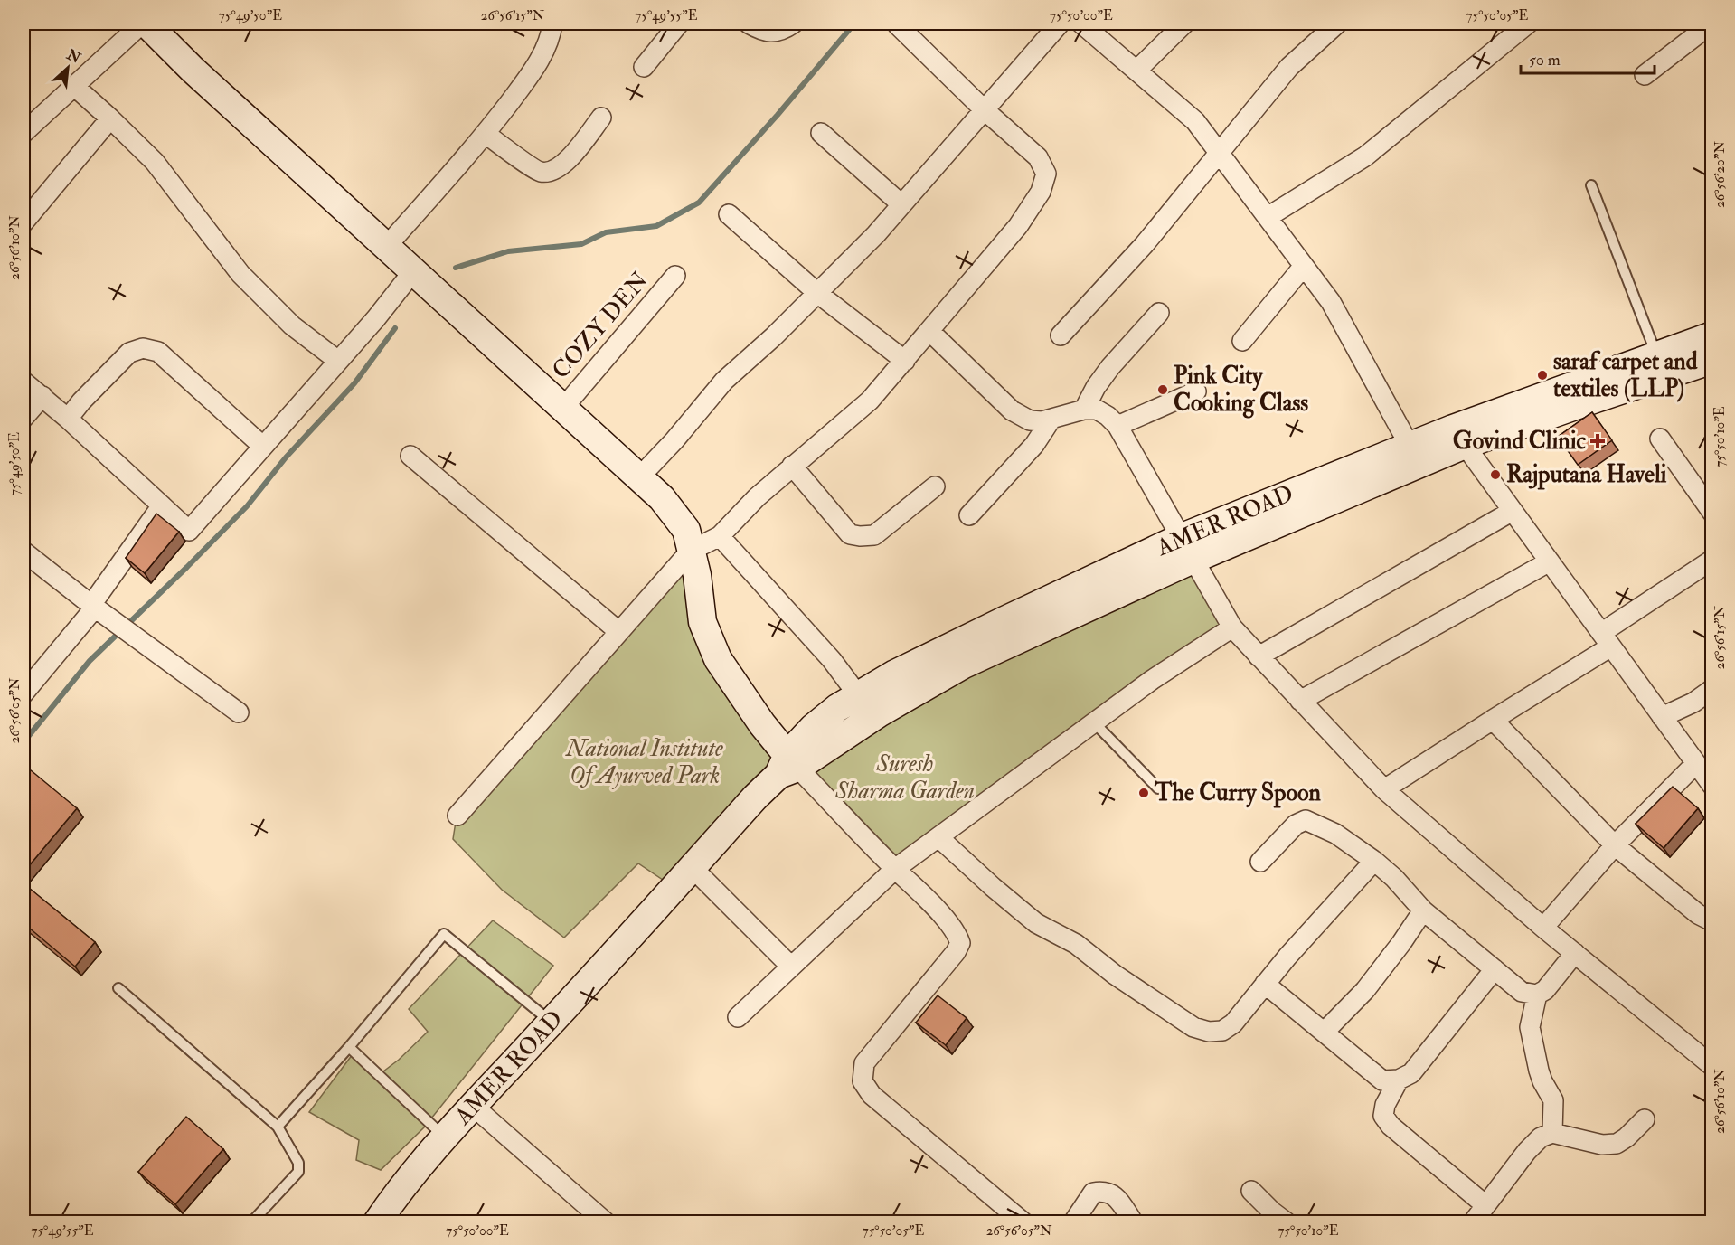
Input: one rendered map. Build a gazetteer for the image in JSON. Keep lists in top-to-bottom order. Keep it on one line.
{"streets":{"main road":["AMER ROAD"],"street":["COZY DEN"]},"parks":["National Institute Of Ayurved Park","Suresh Sharma Garden"],"places":{"other":["saraf carpet and textiles (LLP)","Pink City Cooking Class","Rajputana Haveli","The Curry Spoon"],"health":["Govind Clinic"]},"scale_bar":"50 m","north":"top right","coordinates":["75°49'50\"E","26°56'15\"N","75°49'55\"E","75°50'00\"E","75°50'05\"E","26°56'20\"N","26°56'10\"N","75°50'10\"E","26°56'05\"N"]}
